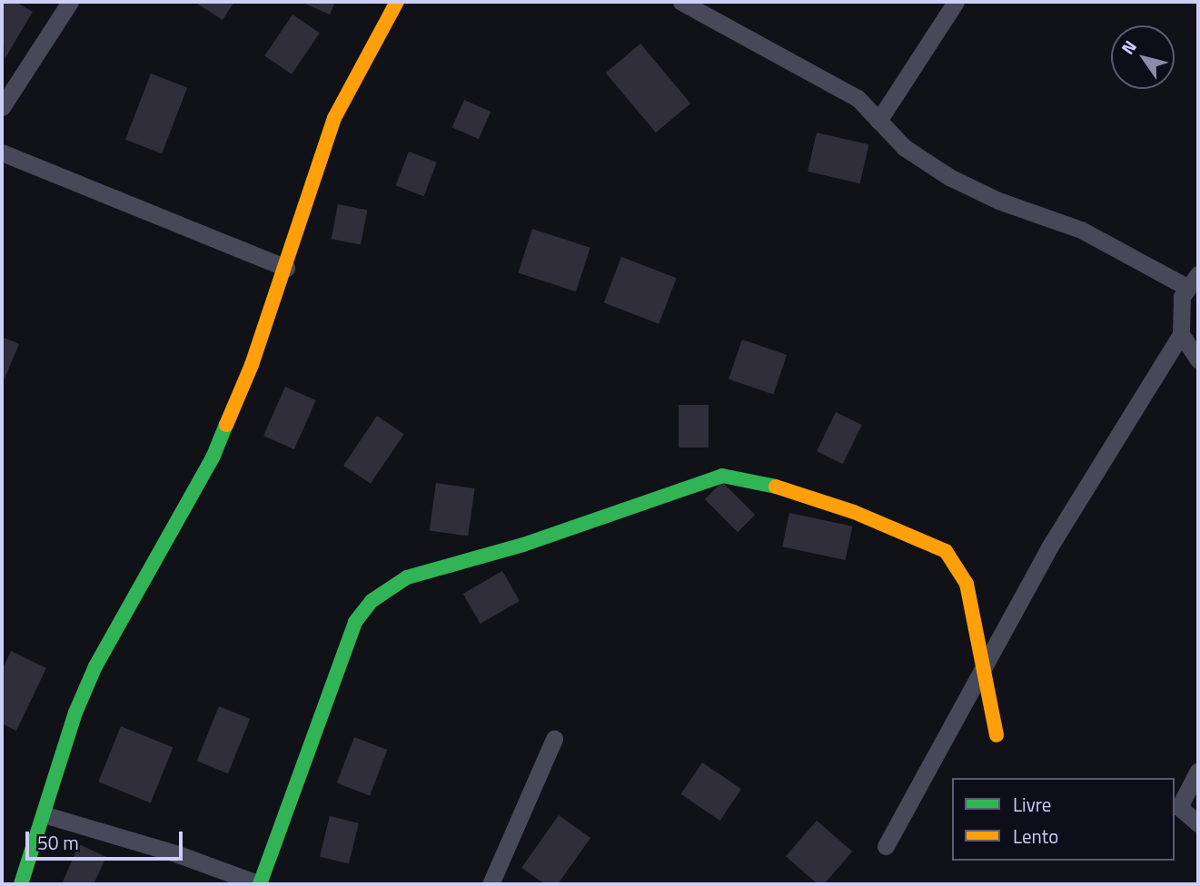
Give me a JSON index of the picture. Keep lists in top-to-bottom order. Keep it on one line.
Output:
{"legend":["Livre","Lento"],"scale_bar":"50 m","north":"top left"}
